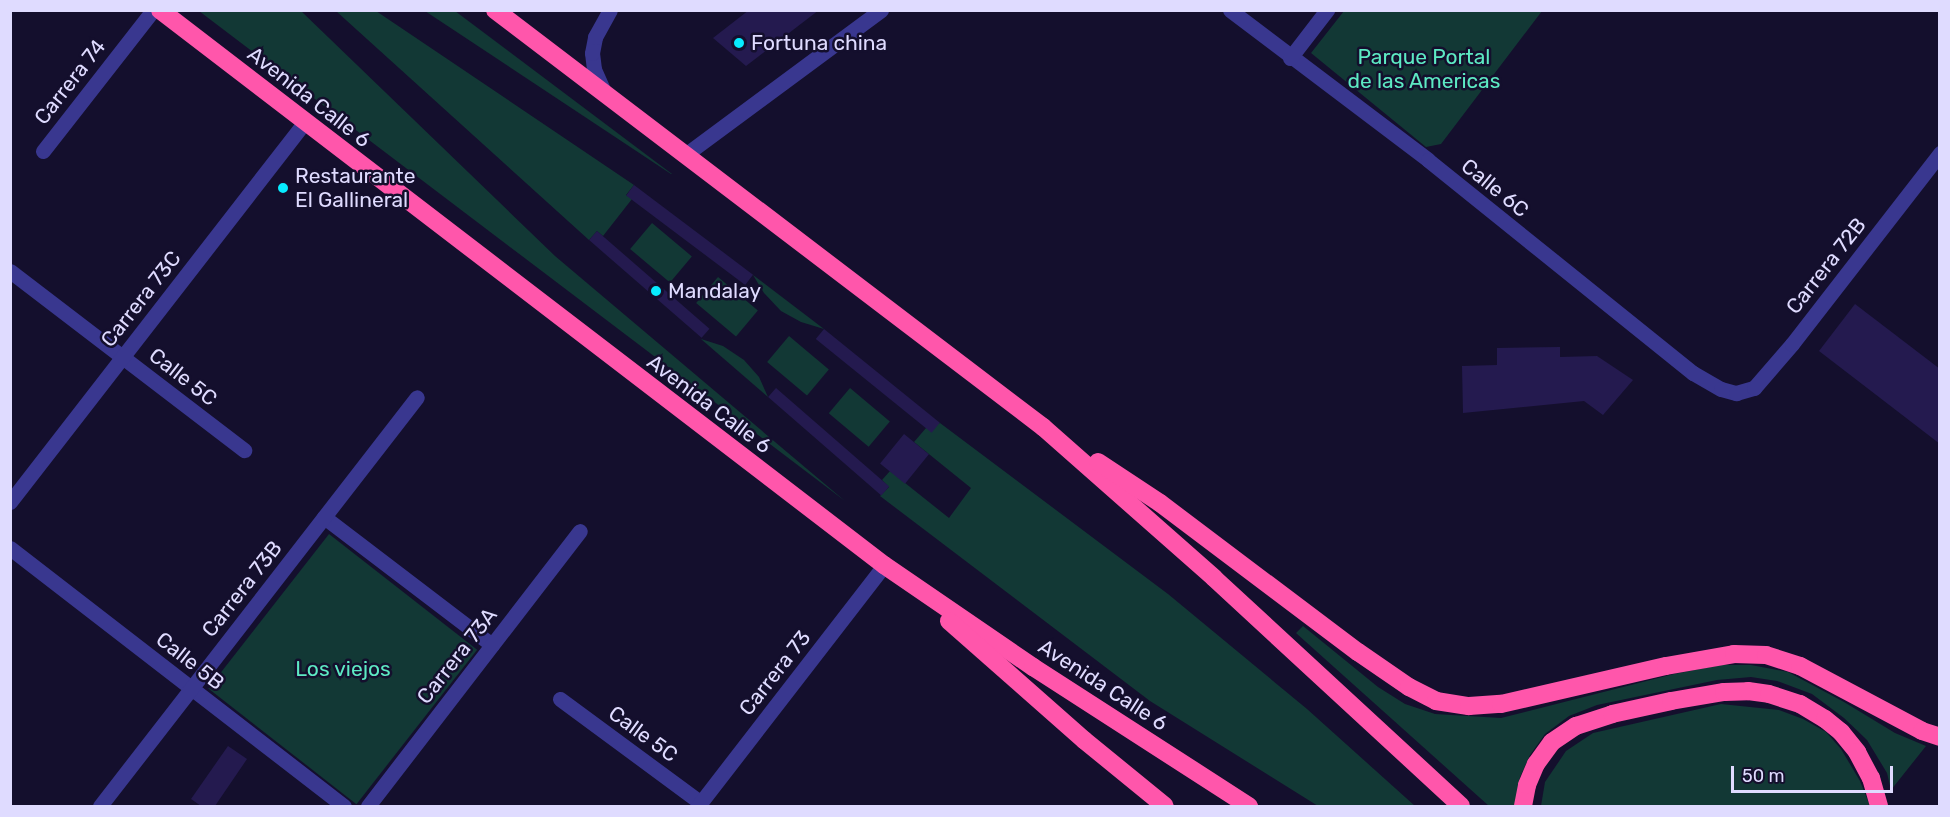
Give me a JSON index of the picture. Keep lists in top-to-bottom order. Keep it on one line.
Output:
{"streets":{"highway":["Avenida Calle 6"],"street":["Carrera 74","Calle 6C","Carrera 72B","Carrera 73C","Calle 5C","Carrera 73B","Carrera 73A","Calle 5B","Carrera 73"]},"crossings":[["Avenida Calle 6","Carrera 73C"],["Avenida Calle 6","Carrera 73"],["Calle 6C","Carrera 72B"],["Carrera 73C","Calle 5C"],["Calle 5C","Carrera 73"],["Carrera 73B","Calle 5B"]],"parks":["Parque Portal de las Americas","Los viejos"],"places":["Fortuna china","Restaurante El Gallineral","Mandalay"],"scale_bar":"50 m"}
